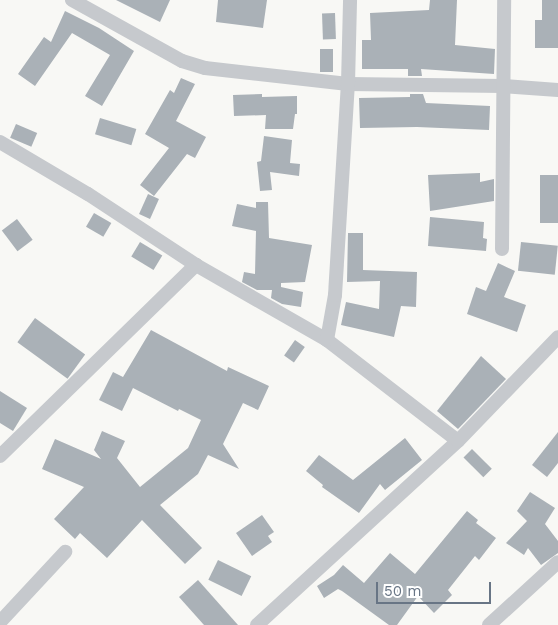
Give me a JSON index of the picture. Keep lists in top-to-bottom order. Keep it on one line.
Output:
{"scale_bar":"50 m"}
